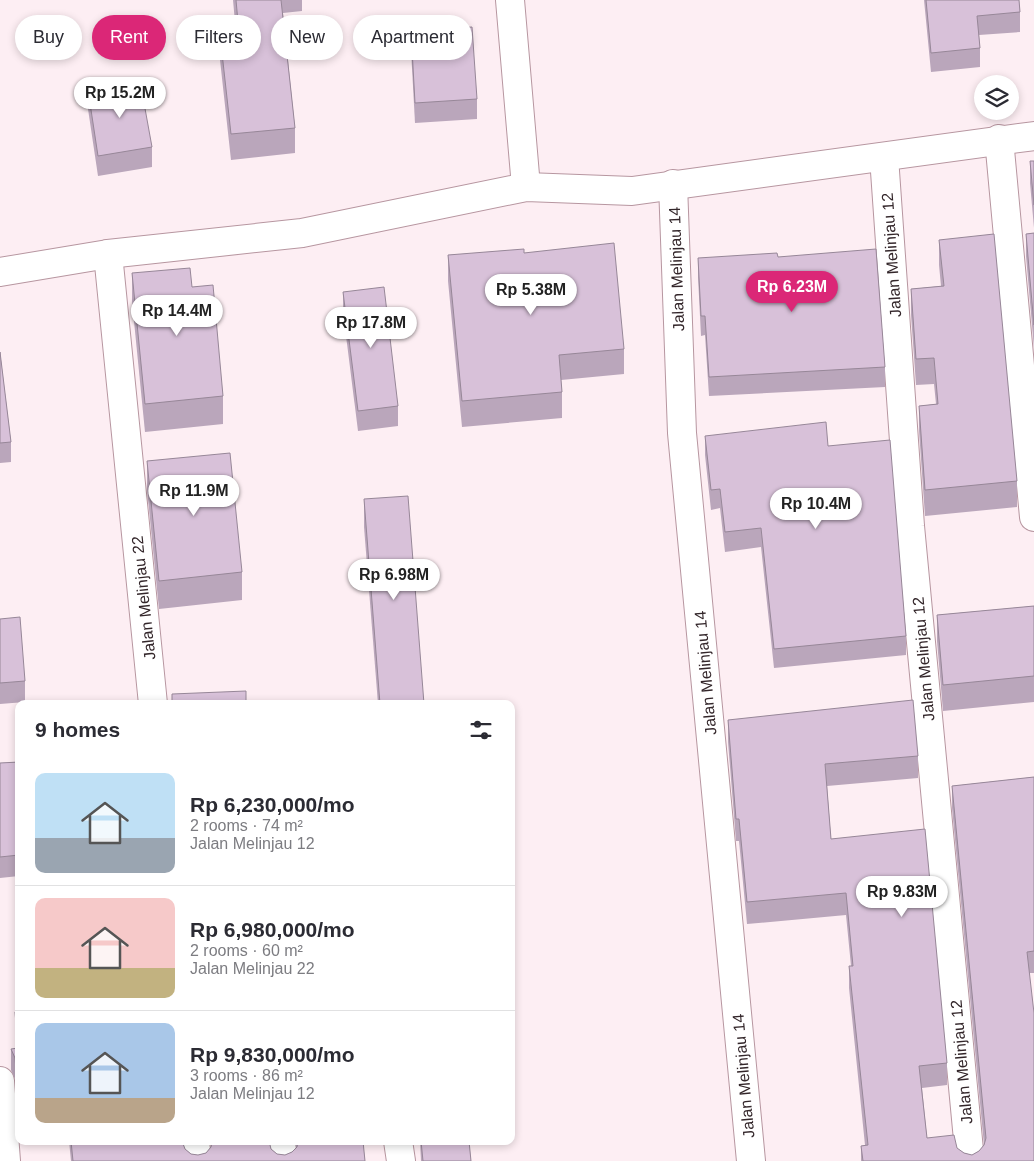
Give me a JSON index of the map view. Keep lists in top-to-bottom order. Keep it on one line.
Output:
{"streets":{"street":["Jalan Melinjau 12","Jalan Melinjau 14","Jalan Melinjau 22"]},"page":{"chip":["Buy","Rent","Filters","New","Apartment"],"price":["Rp 15.2M","Rp 6.23M","Rp 5.38M","Rp 14.4M","Rp 17.8M","Rp 11.9M","Rp 10.4M","Rp 6.98M","Rp 9.83M"],"heading":"9 homes","list":[{"name":"Rp 6,230,000/mo","note":"2 rooms · 74 m² · Jalan Melinjau 12"},{"name":"Rp 6,980,000/mo","note":"2 rooms · 60 m² · Jalan Melinjau 22"},{"name":"Rp 9,830,000/mo","note":"3 rooms · 86 m² · Jalan Melinjau 12"}]}}
